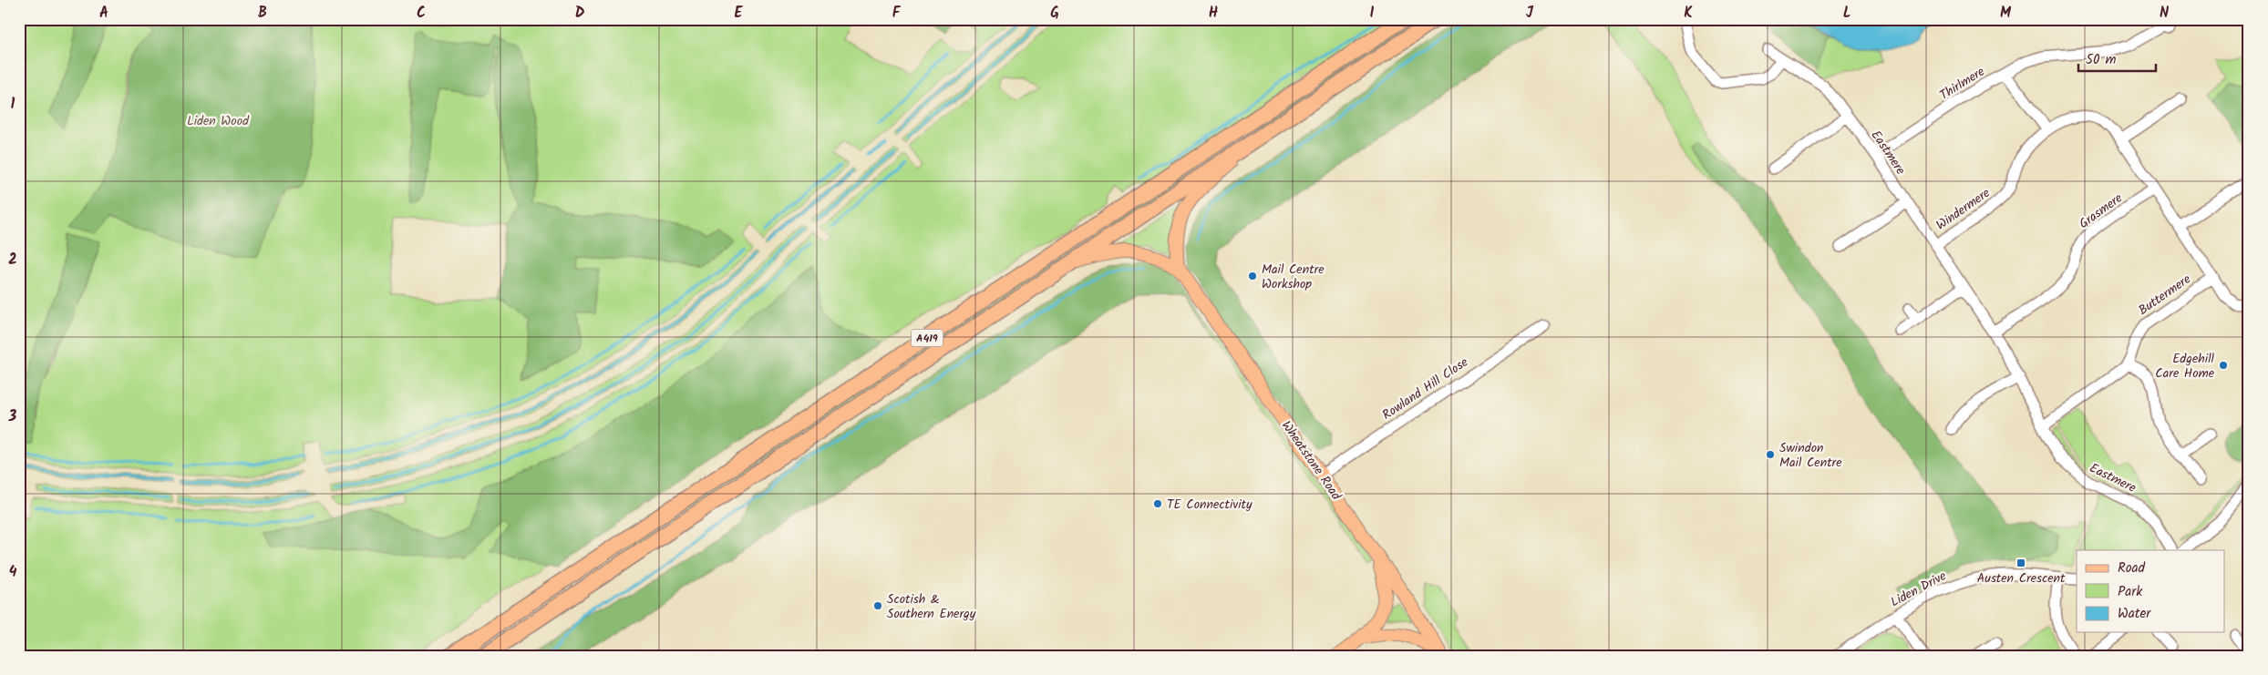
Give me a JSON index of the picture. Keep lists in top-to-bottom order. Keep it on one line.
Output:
{"streets":{"highway":["A419"],"main road":["Wheatstone Road"],"street":["Thirlmere","Eastmere","Windermere","Grasmere","Buttermere","Rowland Hill Close","Liden Drive"]},"crossings":[["Thirlmere","Eastmere"],["Thirlmere","Windermere"],["Eastmere","Windermere"],["Eastmere","Grasmere"],["Windermere","Grasmere"],["Windermere","Buttermere"],["Rowland Hill Close","Wheatstone Road"]],"parks":["Liden Wood"],"places":{"other":["Mail Centre Workshop","Edgehill Care Home","Swindon Mail Centre","TE Connectivity","Scotish & Southern Energy"],"transit":["Austen Crescent"]},"legend":["Road","Park","Water"],"scale_bar":"50 m","grid":{"columns":["A","B","C","D","E","F","G","H","I","J","K","L","M","N"],"rows":["1","2","3","4"]}}
